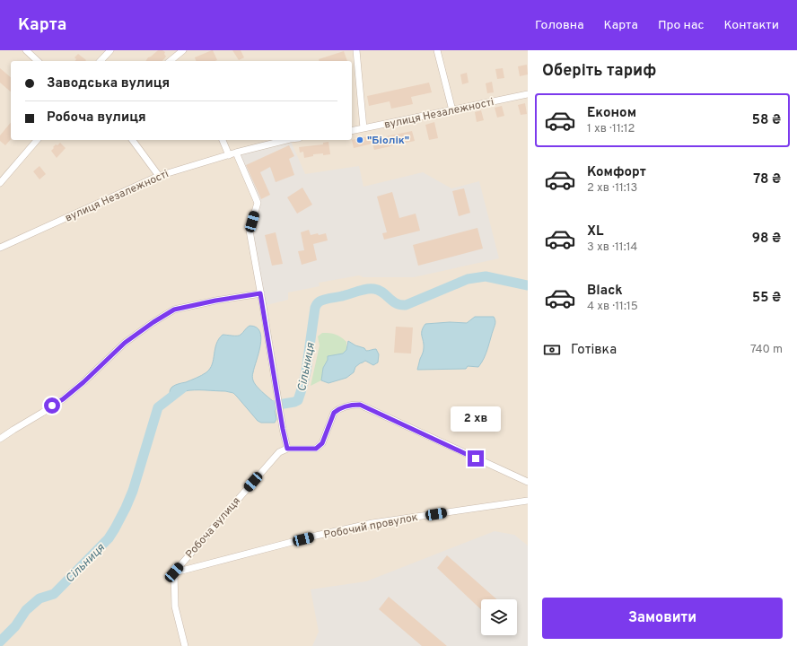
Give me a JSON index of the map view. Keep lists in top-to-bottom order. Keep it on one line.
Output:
{"streets":{"street":["вулиця Незалежності","Робочий провулок","Робоча вулиця"]},"crossings":[["Робочий провулок","Робоча вулиця"]],"water":["Сільниця"],"places":["\"Біолік\""],"page":{"header":"Карта","nav":["Головна","Карта","Про нас","Контакти"],"heading":"Оберіть тариф","banner":["Заводська вулиця","Робоча вулиця"],"list":[{"name":"Економ","note":"1 хв · 11:12","value":"58 ₴"},{"name":"Комфорт","note":"2 хв · 11:13","value":"78 ₴"},{"name":"XL","note":"3 хв · 11:14","value":"98 ₴"},{"name":"Black","note":"4 хв · 11:15","value":"55 ₴"}],"pay":["Готівка","740 m"],"bubble":"2 хв","buttons":"Замовити"}}
